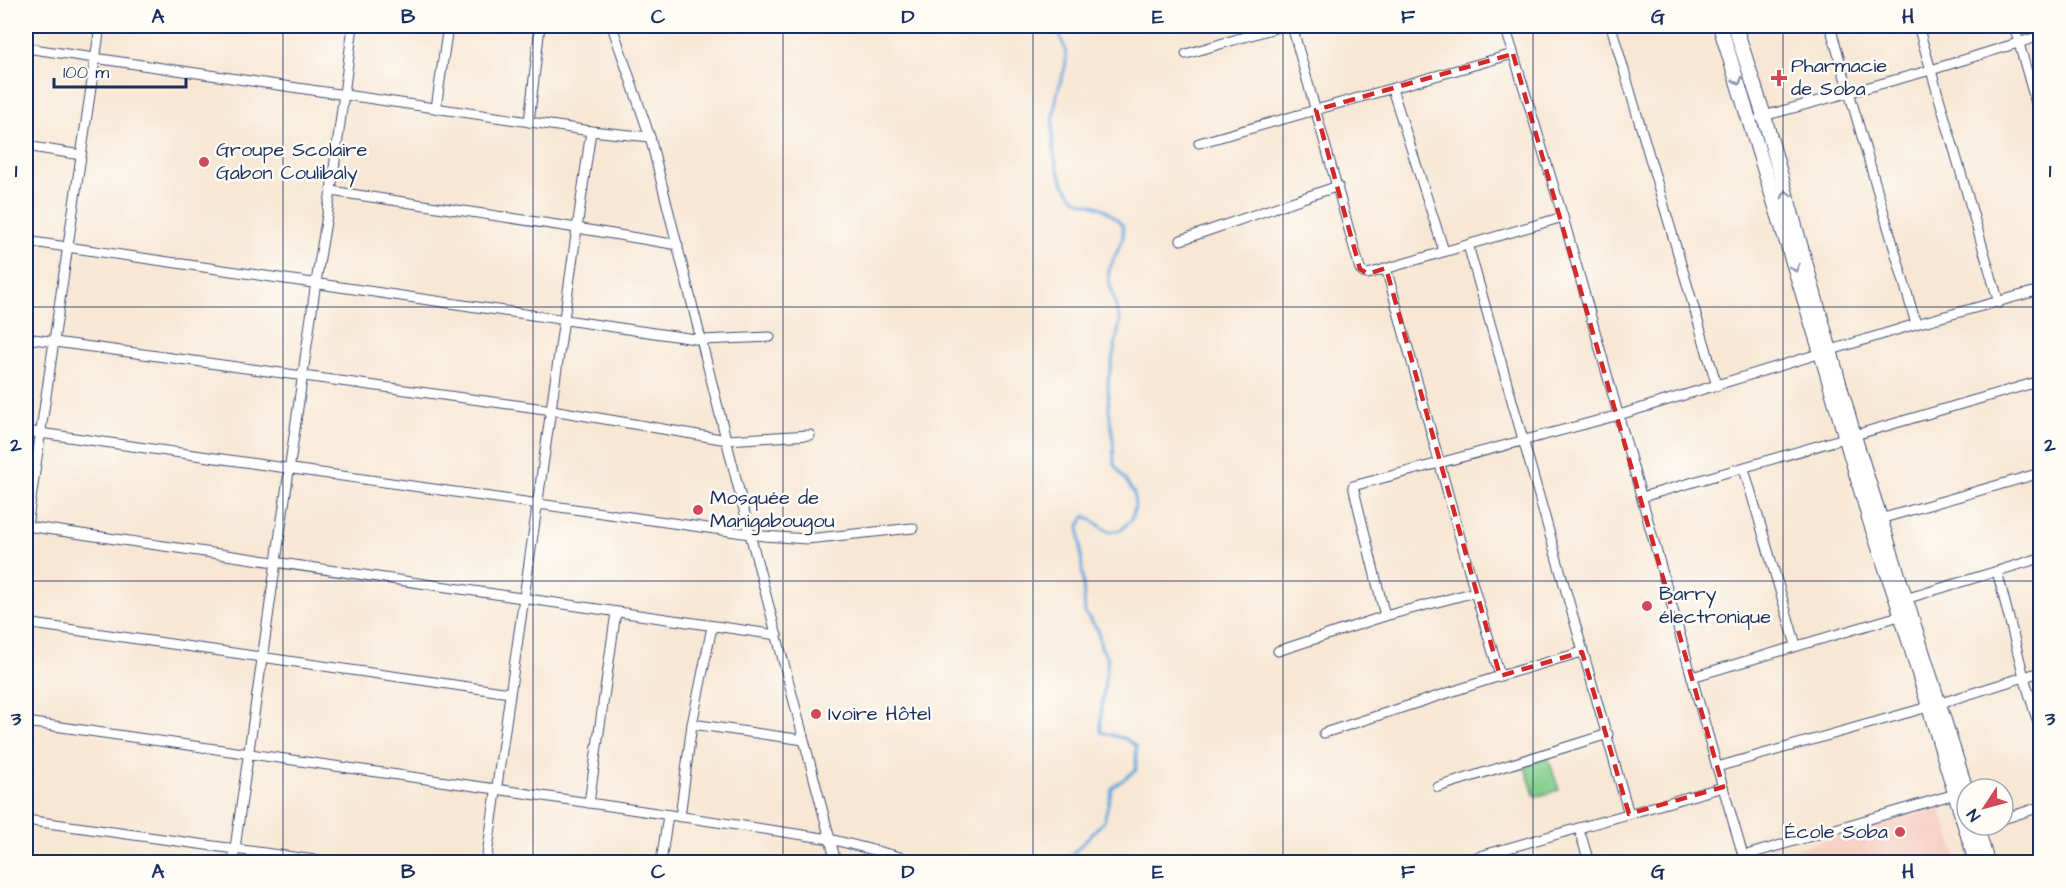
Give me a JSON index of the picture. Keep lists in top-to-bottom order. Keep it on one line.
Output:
{"places":{"health":["Pharmacie de Soba"],"other":["Groupe Scolaire Gabon Coulibaly","Mosquée de Manigabougou","Barry électronique","Ivoire Hôtel","École Soba"]},"scale_bar":"100 m","north":"bottom left","grid":{"columns":["A","B","C","D","E","F","G","H"],"rows":["1","2","3"]}}
